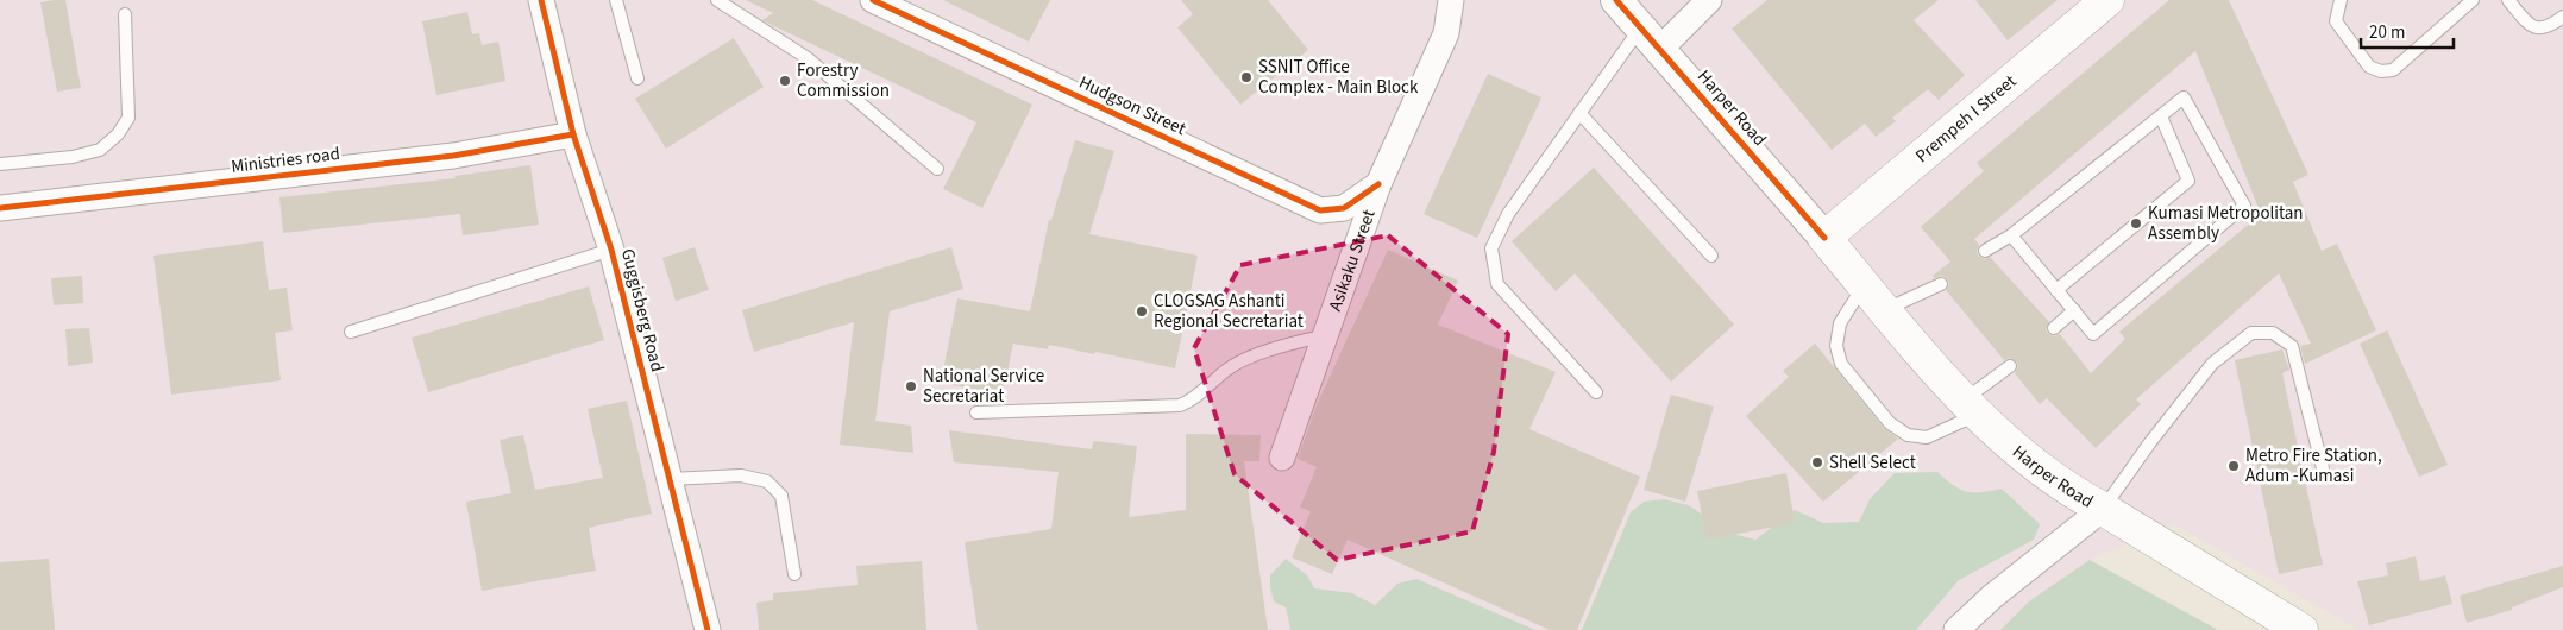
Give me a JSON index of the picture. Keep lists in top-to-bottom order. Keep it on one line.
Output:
{"streets":{"main road":["Harper Road","Prempeh I Street"],"street":["Hudgson Street","Ministries road","Asikaku Street","Guggisberg Road"]},"crossings":[["Hudgson Street","Asikaku Street"],["Harper Road","Prempeh I Street"],["Ministries road","Guggisberg Road"]],"places":["SSNIT Office Complex - Main Block","Forestry Commission","Kumasi Metropolitan Assembly","CLOGSAG Ashanti Regional Secretariat","National Service Secretariat","Shell Select","Metro Fire Station, Adum -Kumasi"],"scale_bar":"20 m"}
